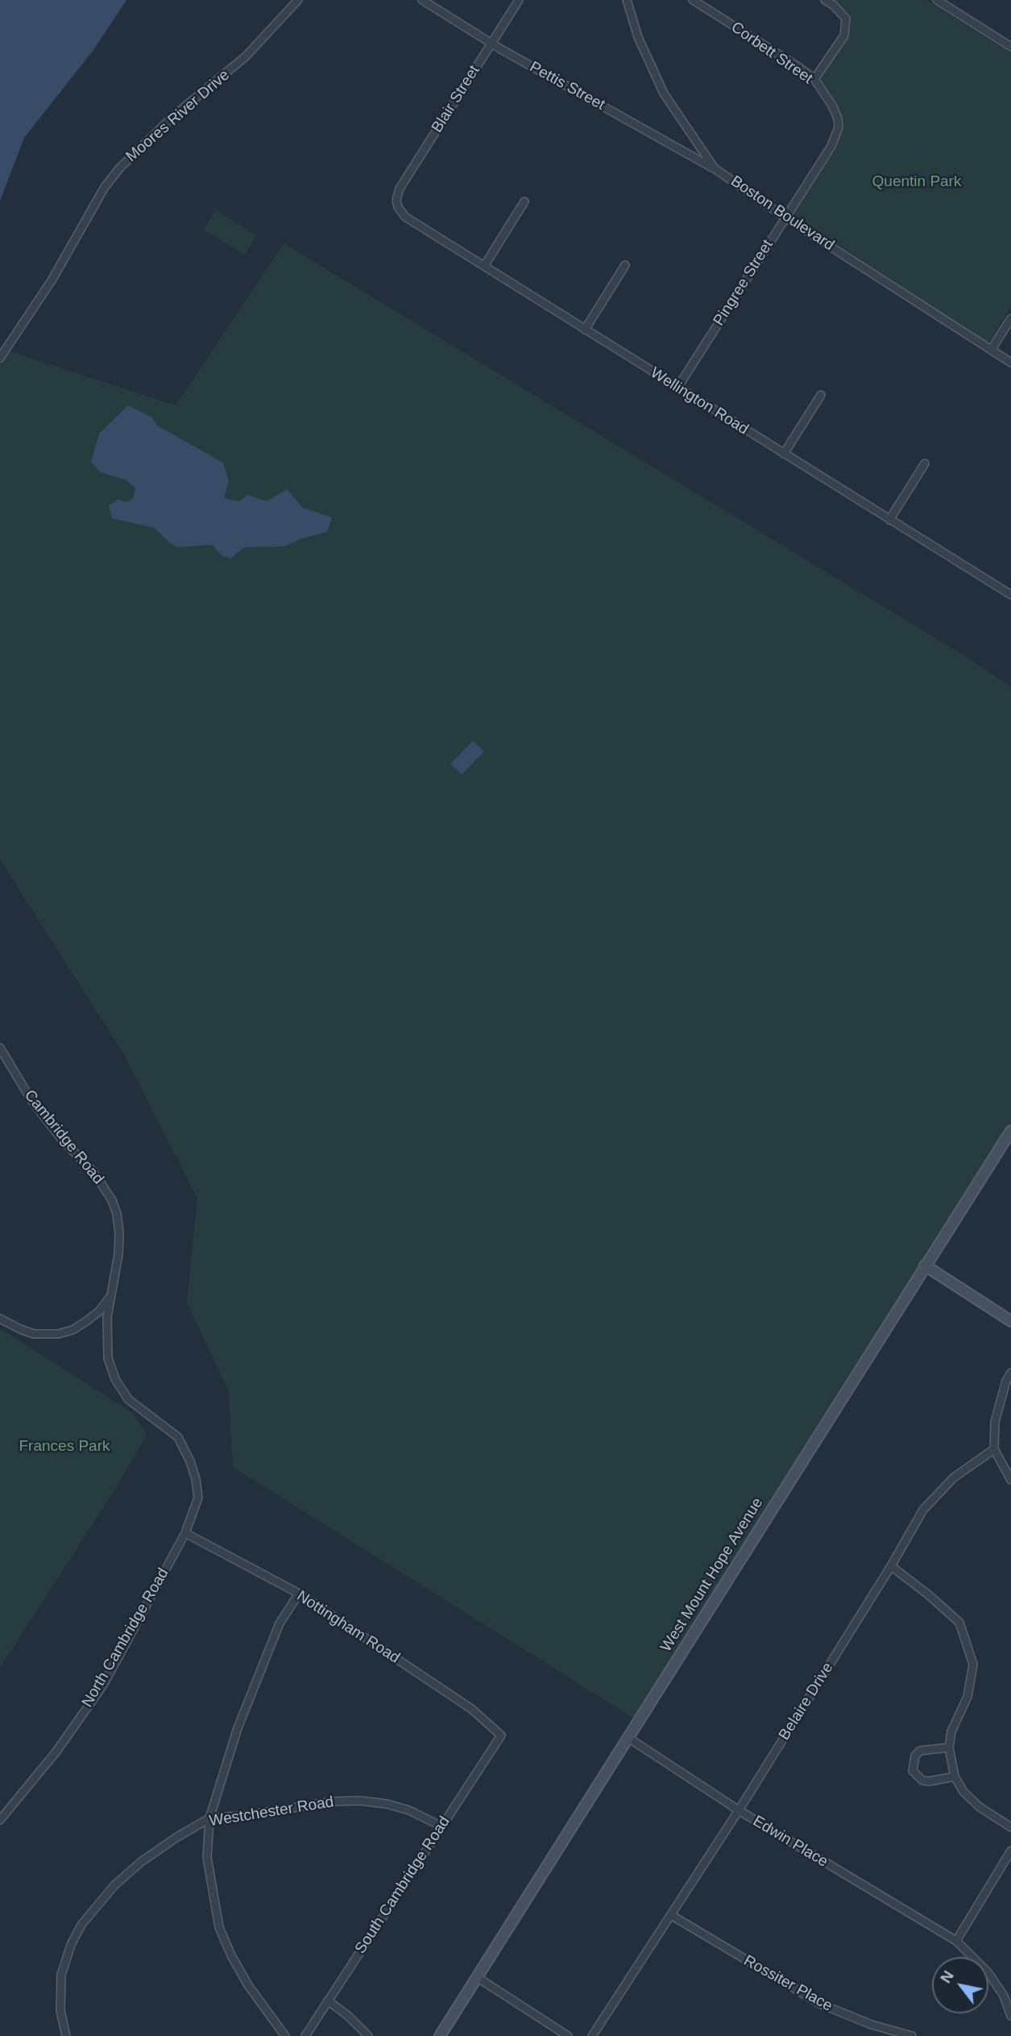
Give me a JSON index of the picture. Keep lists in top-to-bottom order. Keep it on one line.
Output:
{"streets":{"street":["Corbett Street","Pettis Street","Blair Street","Moores River Drive","Boston Boulevard","Pingree Street","Wellington Road","Cambridge Road","West Mount Hope Avenue","Nottingham Road","North Cambridge Road","Belaire Drive","Westchester Road","Edwin Place","South Cambridge Road","Rossiter Place"]},"crossings":[["Corbett Street","Pingree Street"],["Pettis Street","Blair Street"],["Pettis Street","Boston Boulevard"],["Blair Street","Wellington Road"],["Boston Boulevard","Pingree Street"],["Pingree Street","Wellington Road"],["Cambridge Road","Nottingham Road"],["Cambridge Road","North Cambridge Road"],["West Mount Hope Avenue","Edwin Place"],["Nottingham Road","North Cambridge Road"],["Nottingham Road","South Cambridge Road"],["Belaire Drive","Edwin Place"],["Belaire Drive","Rossiter Place"],["Westchester Road","South Cambridge Road"]],"parks":["Quentin Park","Frances Park"],"north":"top left"}
